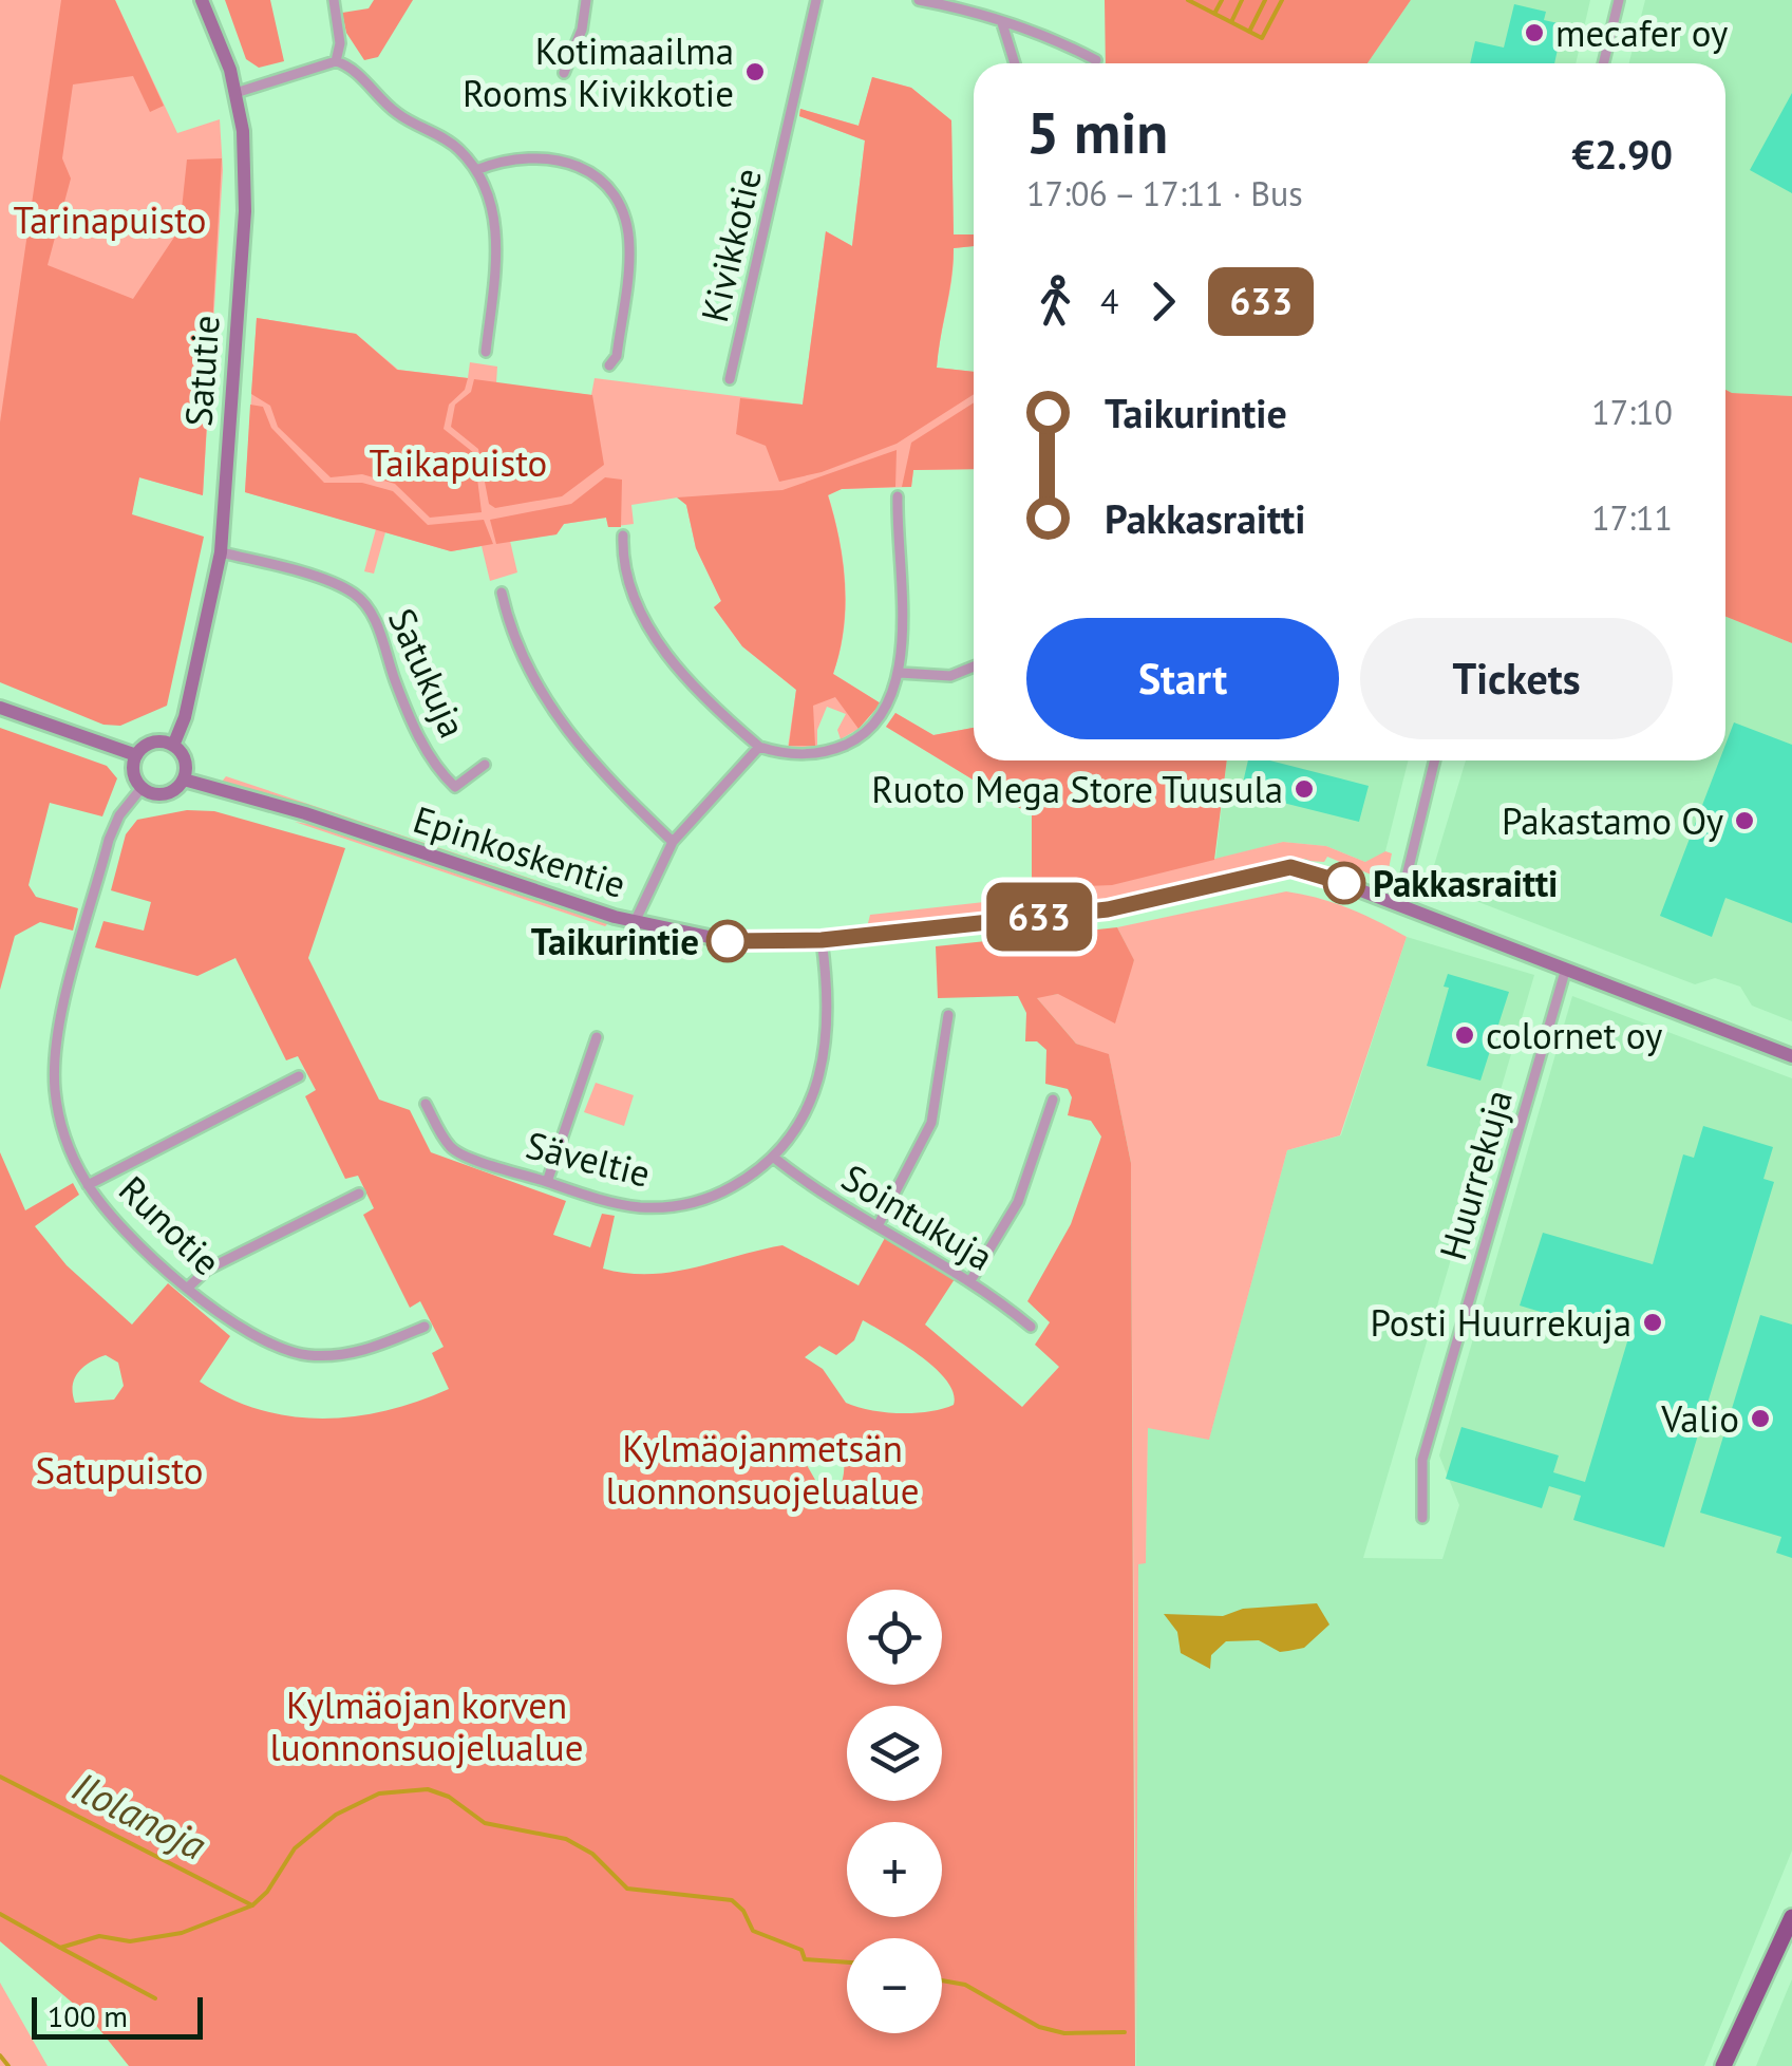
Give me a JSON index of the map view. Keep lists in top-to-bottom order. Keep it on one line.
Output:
{"streets":{"street":["Kivikkotie","Satutie","Satukuja","Epinkoskentie","Säveltie","Huurrekuja","Sointukuja","Runotie"]},"crossings":[["Satutie","Satukuja"],["Satutie","Epinkoskentie"],["Satutie","Runotie"],["Epinkoskentie","Säveltie"],["Epinkoskentie","Runotie"],["Säveltie","Sointukuja"]],"water":["Ilolanoja"],"parks":["Tarinapuisto","Taikapuisto","Kylmäojanmetsän luonnonsuojelualue","Satupuisto","Kylmäojan korven luonnonsuojelualue"],"places":["mecafer oy","Kotimaailma Rooms Kivikkotie","Ruoto Mega Store Tuusula","Pakastamo Oy","Pakkasraitti","Taikurintie","colornet oy","Posti Huurrekuja","Valio"],"lines":["bus line 633"],"scale_bar":"100 m","page":{"on_map":"633","heading":["5 min","17:06 – 17:11 · Bus","€2.90"],"legs":["4","633"],"list":[{"name":"Taikurintie","value":"17:10"},{"name":"Pakkasraitti","value":"17:11"}],"buttons":["Start","Tickets"],"map_buttons":["+","−"],"scale":"100 m"}}
